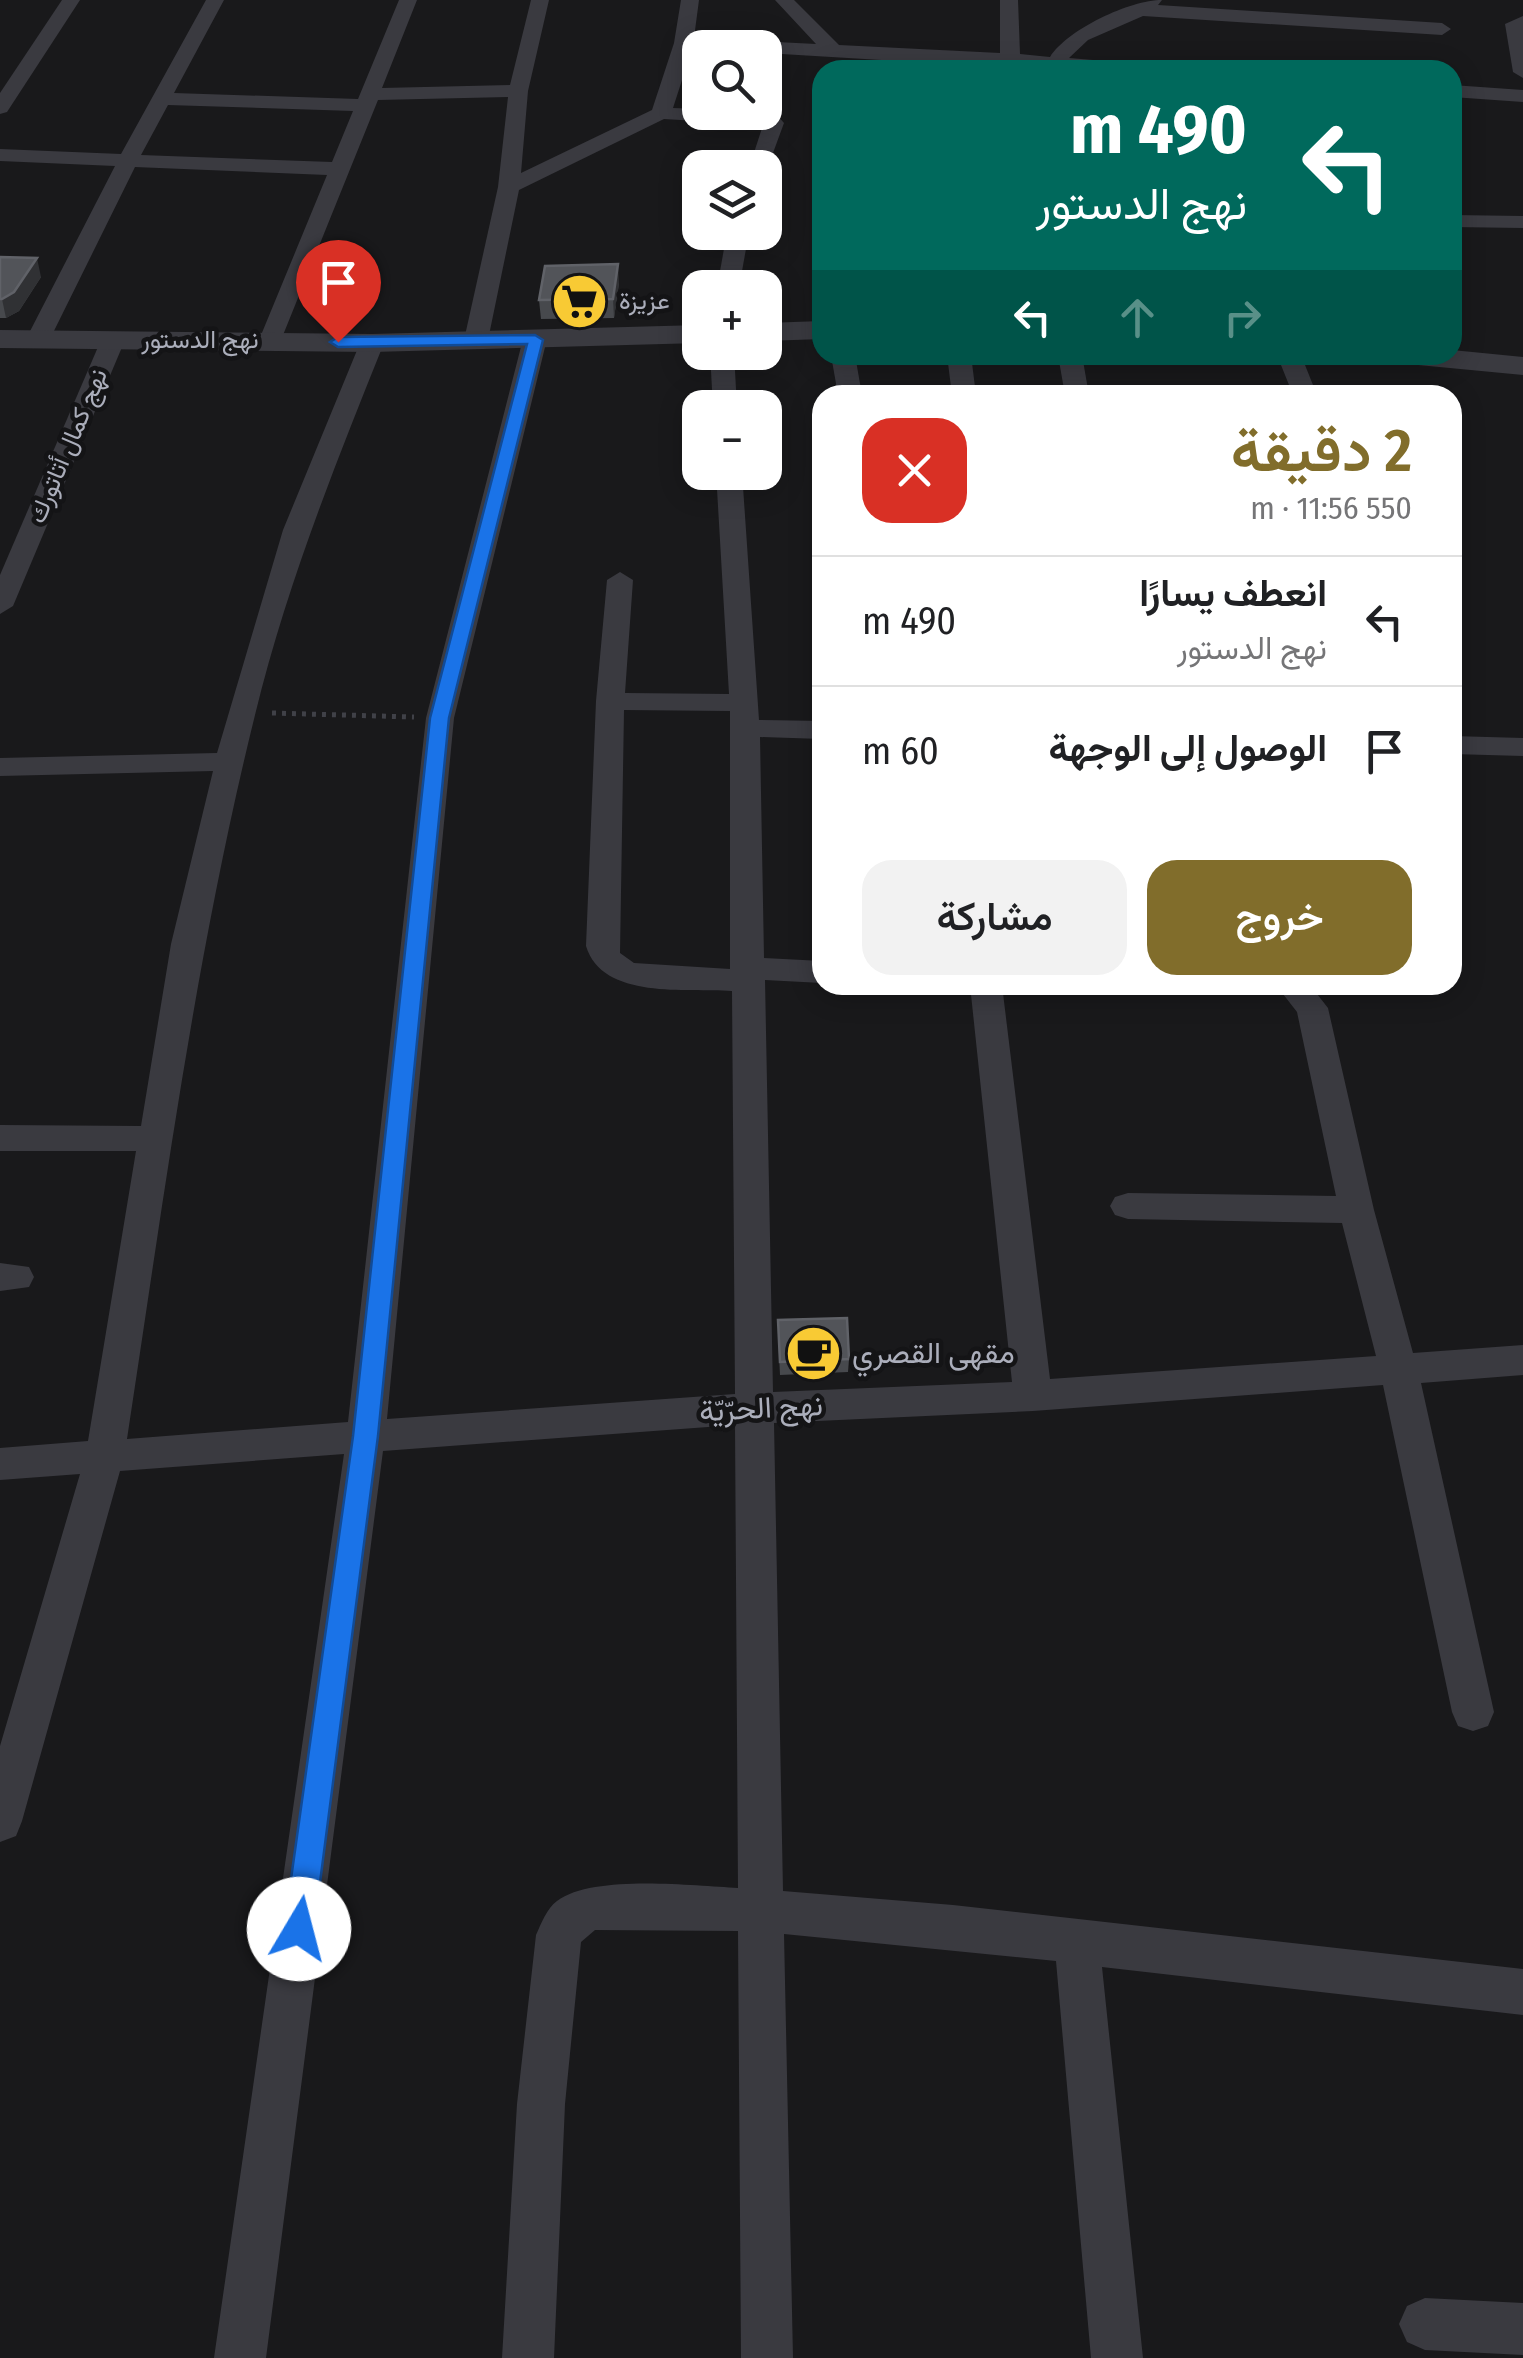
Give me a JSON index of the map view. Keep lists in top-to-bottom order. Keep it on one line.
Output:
{"streets":{"street":["نهج الدستور","نهج كمال أتاتورك","نهج الحرّيّة"]},"crossings":[["نهج الدستور","نهج كمال أتاتورك"]],"places":{"supermarket":["عزيزة"],"cafe":["مقهى القصري"]},"page":{"map_buttons":["+","−"],"turn":["490 m","نهج الدستور"],"heading":["2 دقيقة","550 m · 11:56"],"list":[{"name":"انعطف يسارًا","note":"نهج الدستور","value":"490 m"},{"name":"الوصول إلى الوجهة","value":"60 m"}],"buttons":["خروج","مشاركة"]}}
